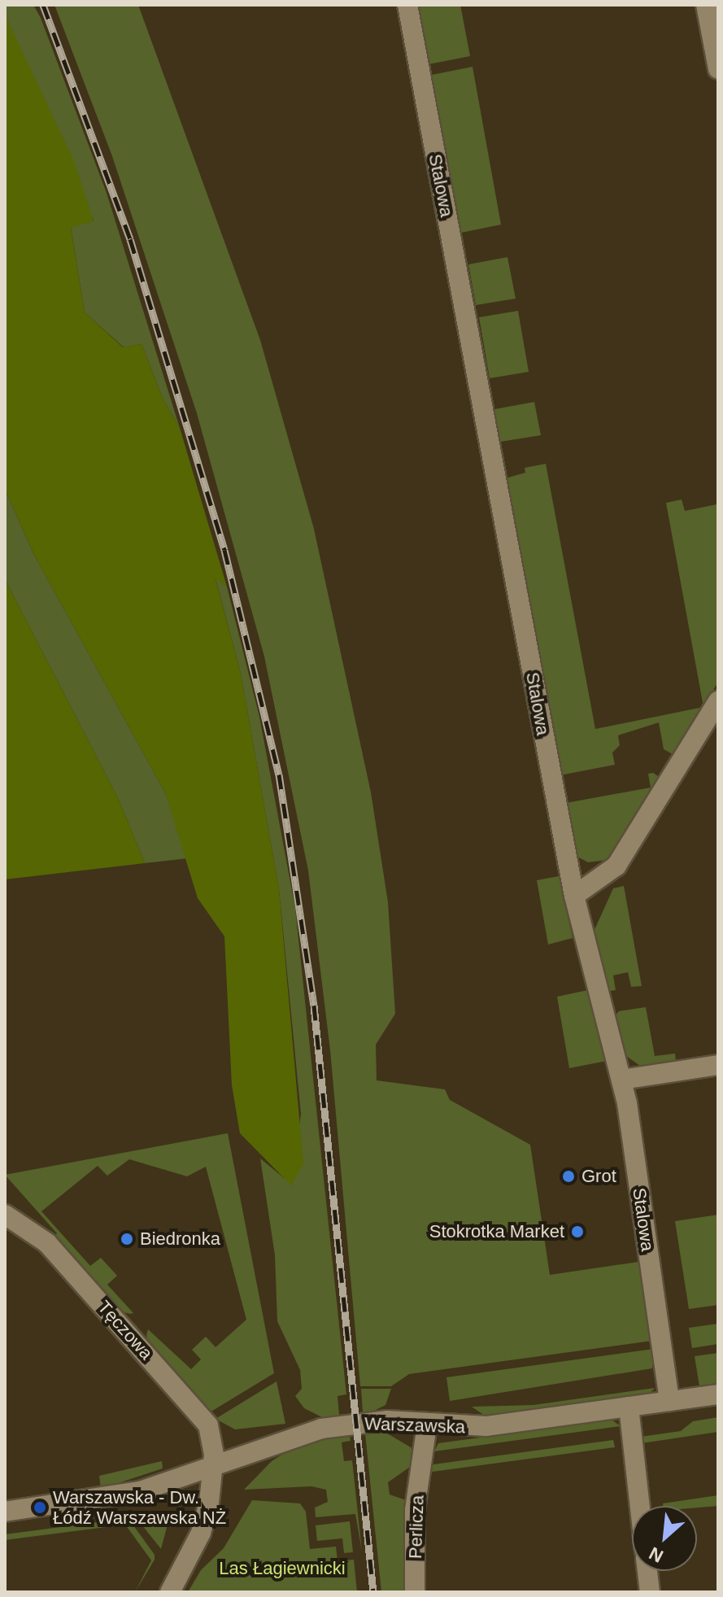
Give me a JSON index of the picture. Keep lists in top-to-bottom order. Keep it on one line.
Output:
{"streets":{"street":["Stalowa","Tęczowa","Warszawska","Perlicza"]},"crossings":[["Stalowa","Warszawska"],["Tęczowa","Warszawska"],["Warszawska","Perlicza"]],"parks":["Las Łagiewnicki"],"places":["Grot","Stokrotka Market","Biedronka","Warszawska - Dw. Łódź Warszawska NŻ"],"north":"bottom left"}
